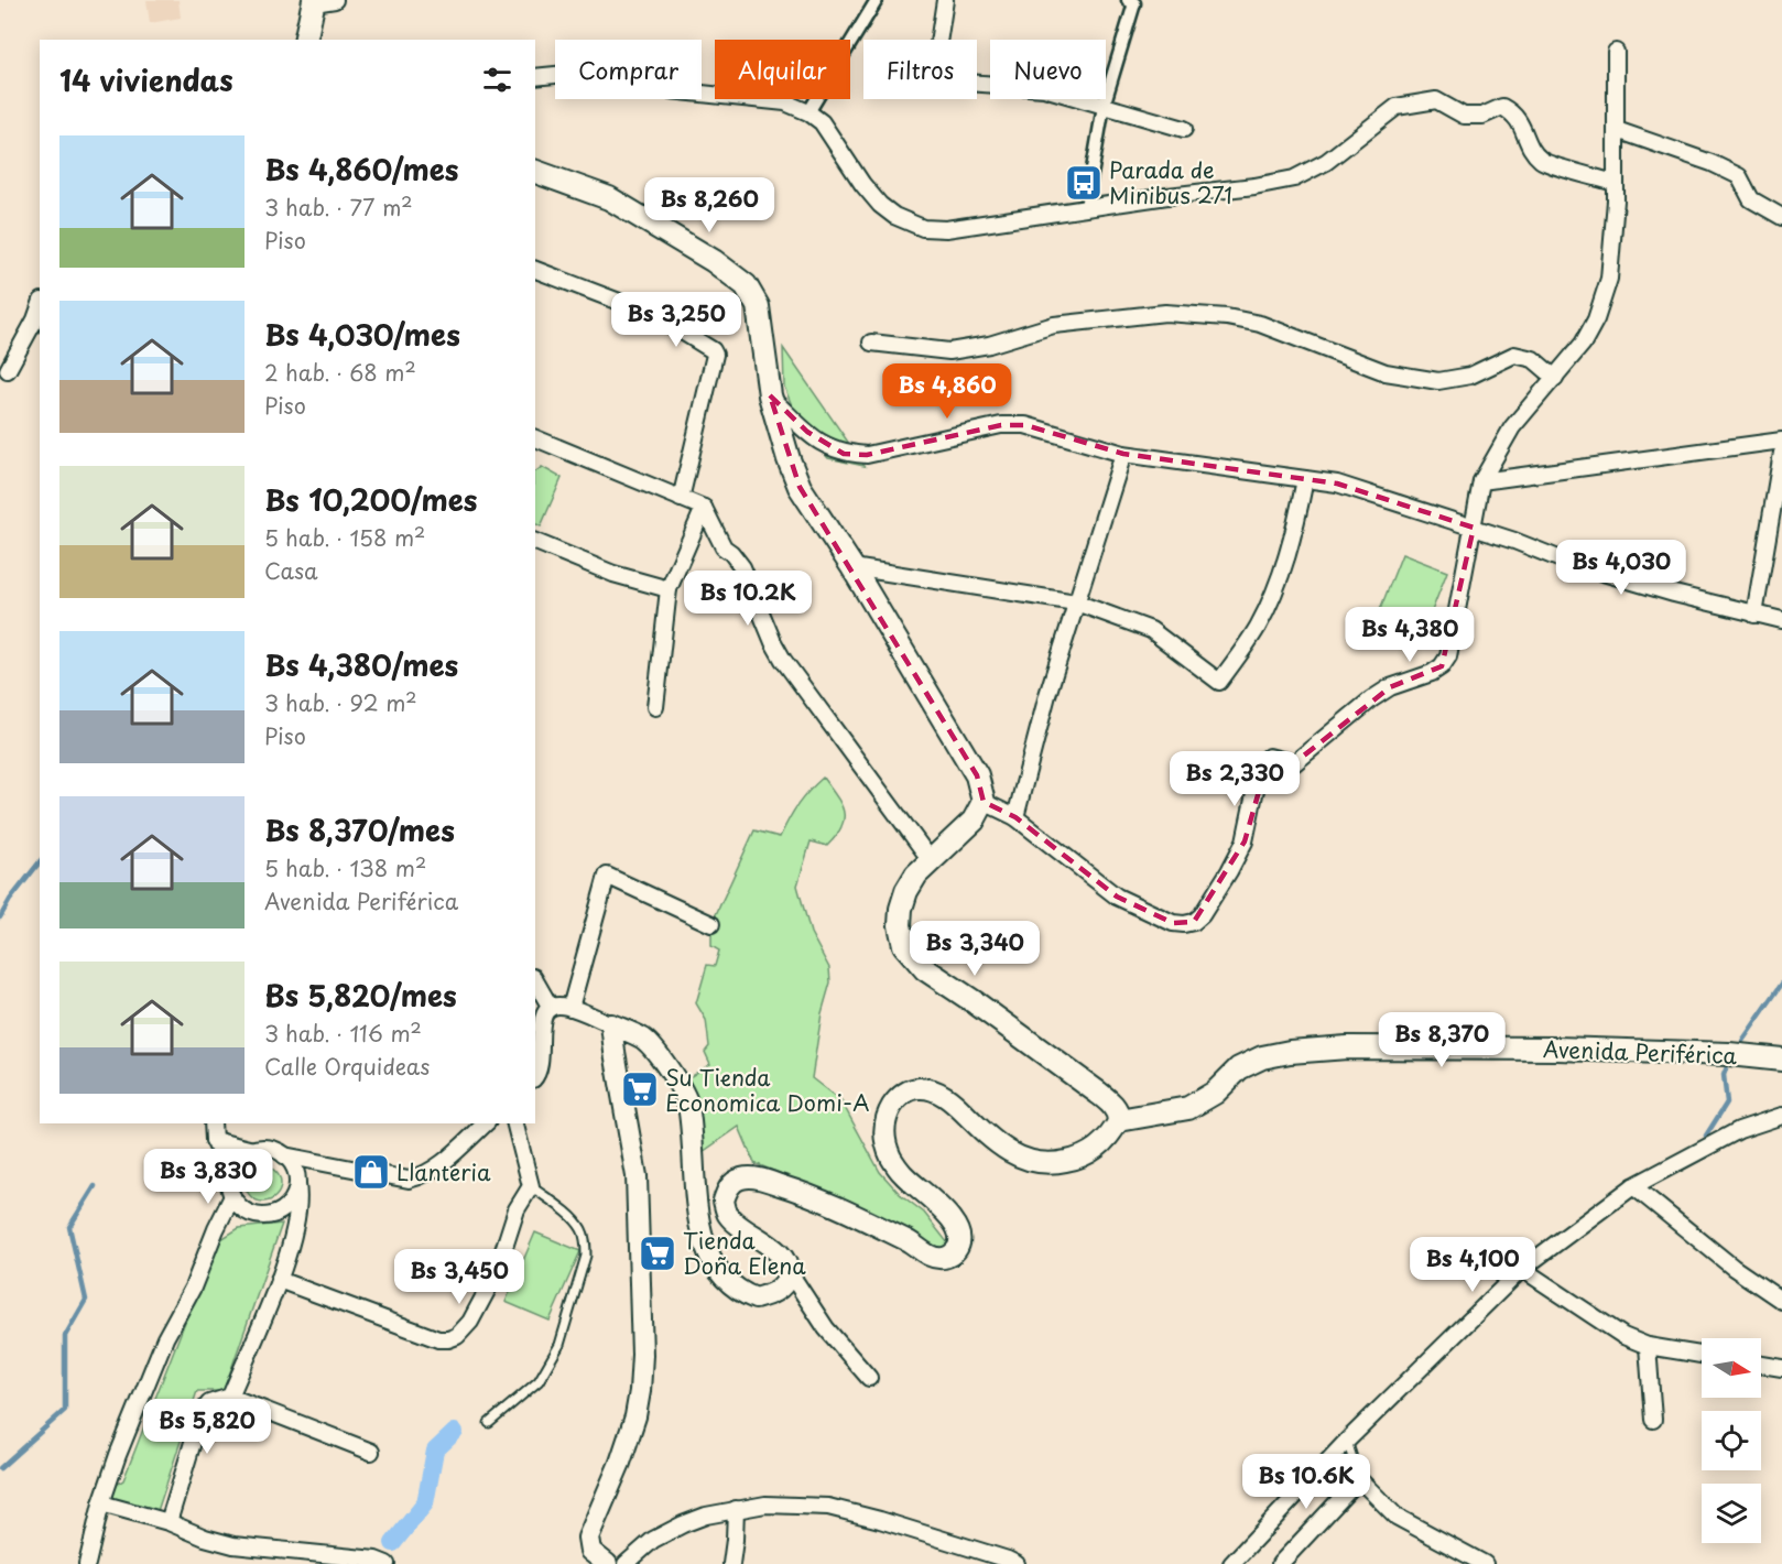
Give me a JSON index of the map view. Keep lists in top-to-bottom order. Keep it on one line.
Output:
{"streets":{"main road":["Avenida Periférica"]},"places":{"bus stop":["Parada de Minibus 271"],"supermarket":["Su Tienda Economica Domi-A","Tienda Doña Elena"],"shop":["Llanteria"]},"north":"right","page":{"chip":["Comprar","Alquilar","Filtros","Nuevo"],"heading":"14 viviendas","list":[{"name":"Bs 4,860/mes","note":"3 hab. · 77 m² · Piso"},{"name":"Bs 4,030/mes","note":"2 hab. · 68 m² · Piso"},{"name":"Bs 10,200/mes","note":"5 hab. · 158 m² · Casa"},{"name":"Bs 4,380/mes","note":"3 hab. · 92 m² · Piso"},{"name":"Bs 8,370/mes","note":"5 hab. · 138 m² · Avenida Periférica"},{"name":"Bs 5,820/mes","note":"3 hab. · 116 m² · Calle Orquideas"}],"price":["Bs 8,260","Bs 3,250","Bs 4,860","Bs 4,030","Bs 10.2K","Bs 4,380","Bs 2,330","Bs 3,340","Bs 8,370","Bs 3,830","Bs 4,100","Bs 3,450","Bs 5,820","Bs 10.6K"]}}
